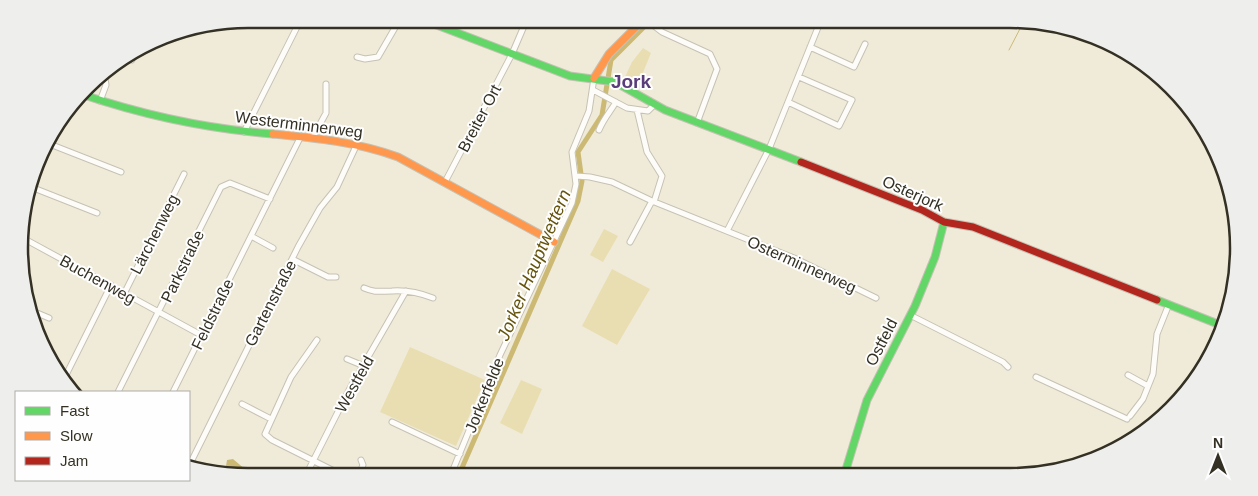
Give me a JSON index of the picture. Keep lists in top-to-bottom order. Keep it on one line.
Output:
{"streets":{"street":["Breiter Ort","Westerminnerweg","Osterjork","Lärchenweg","Osterminnerweg","Parkstraße","Buchenweg","Gartenstraße","Feldstraße","Ostfeld","Westfeld","Jorkerfelde"]},"crossings":[["Breiter Ort","Westerminnerweg"],["Breiter Ort","Osterjork"],["Westerminnerweg","Gartenstraße"],["Westerminnerweg","Feldstraße"],["Westerminnerweg","Jorkerfelde"],["Osterjork","Ostfeld"],["Osterjork","Jorkerfelde"],["Lärchenweg","Buchenweg"],["Osterminnerweg","Jorkerfelde"],["Parkstraße","Buchenweg"],["Parkstraße","Feldstraße"],["Buchenweg","Feldstraße"]],"districts":["Jork"],"water":["Jorker Hauptwettern"],"legend":["Fast","Slow","Jam"],"north":"top"}
